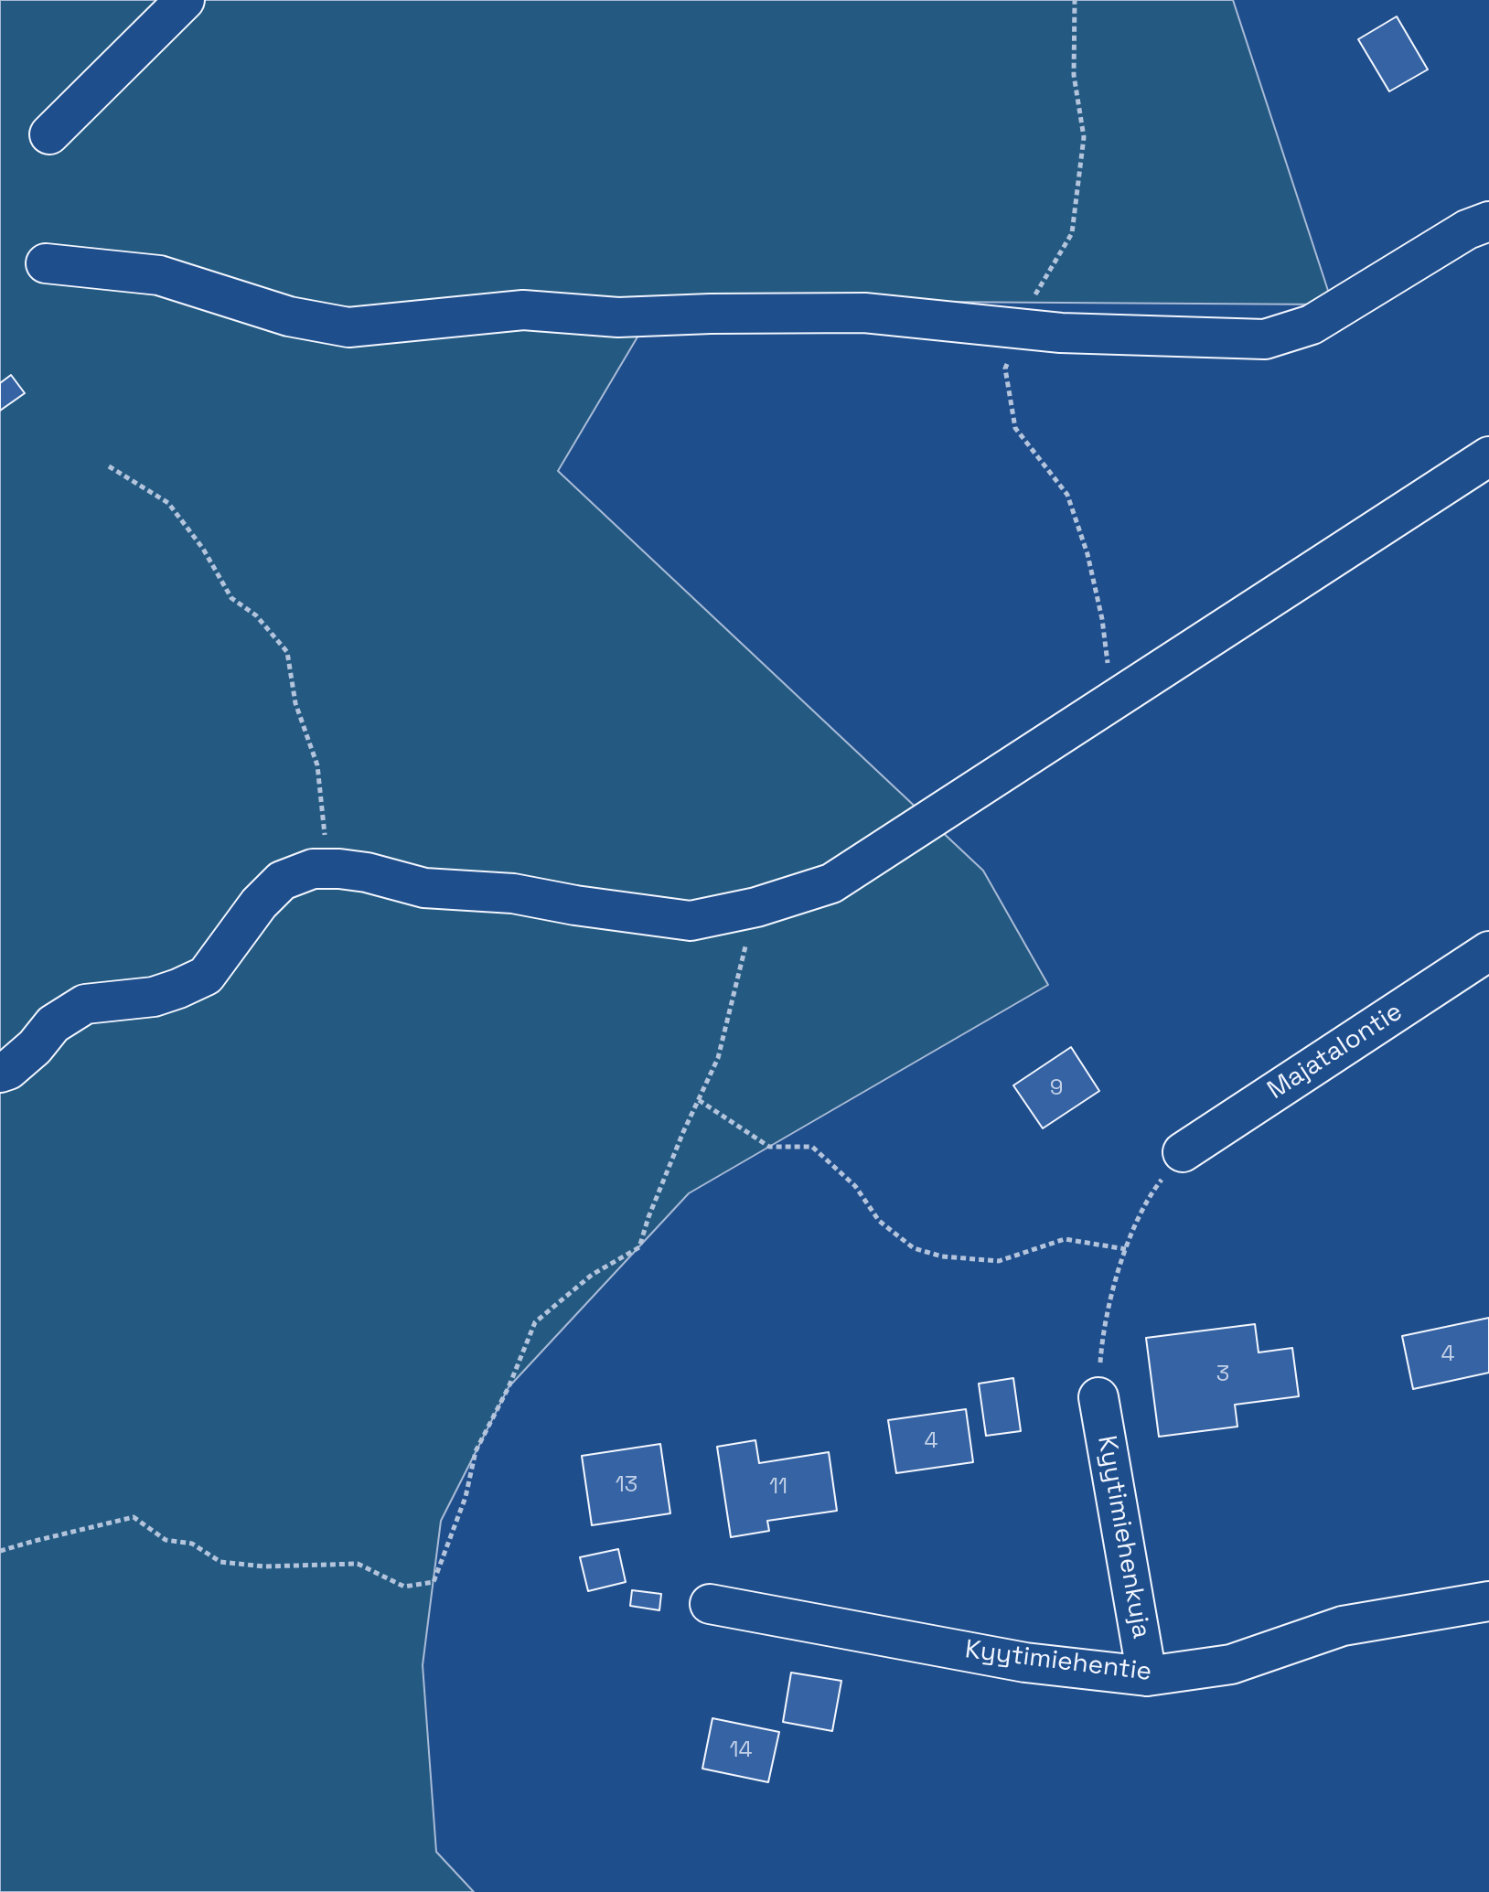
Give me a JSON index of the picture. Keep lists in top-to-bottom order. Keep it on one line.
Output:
{"streets":{"street":["Majatalontie","Kyytimiehenkuja","Kyytimiehentie"]},"crossings":[["Kyytimiehenkuja","Kyytimiehentie"]],"house_numbers":["9","4","3","4","13","11","14"]}
